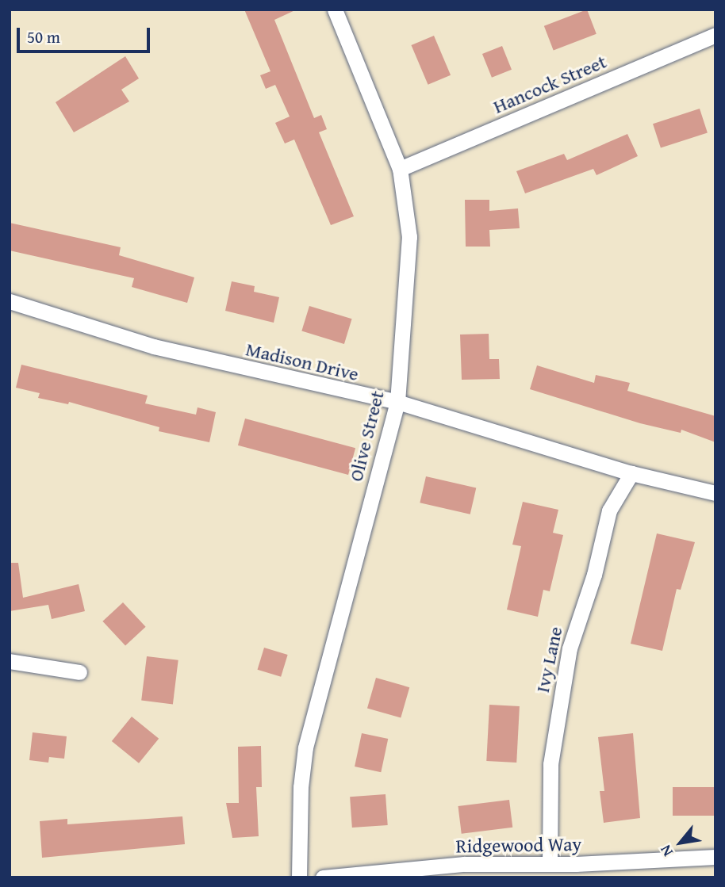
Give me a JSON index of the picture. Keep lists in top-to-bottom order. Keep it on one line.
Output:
{"streets":{"street":["Hancock Street","Madison Drive","Olive Street","Ivy Lane","Ridgewood Way"]},"crossings":[["Hancock Street","Olive Street"],["Madison Drive","Olive Street"],["Madison Drive","Ivy Lane"],["Ivy Lane","Ridgewood Way"]],"scale_bar":"50 m","north":"bottom left"}
